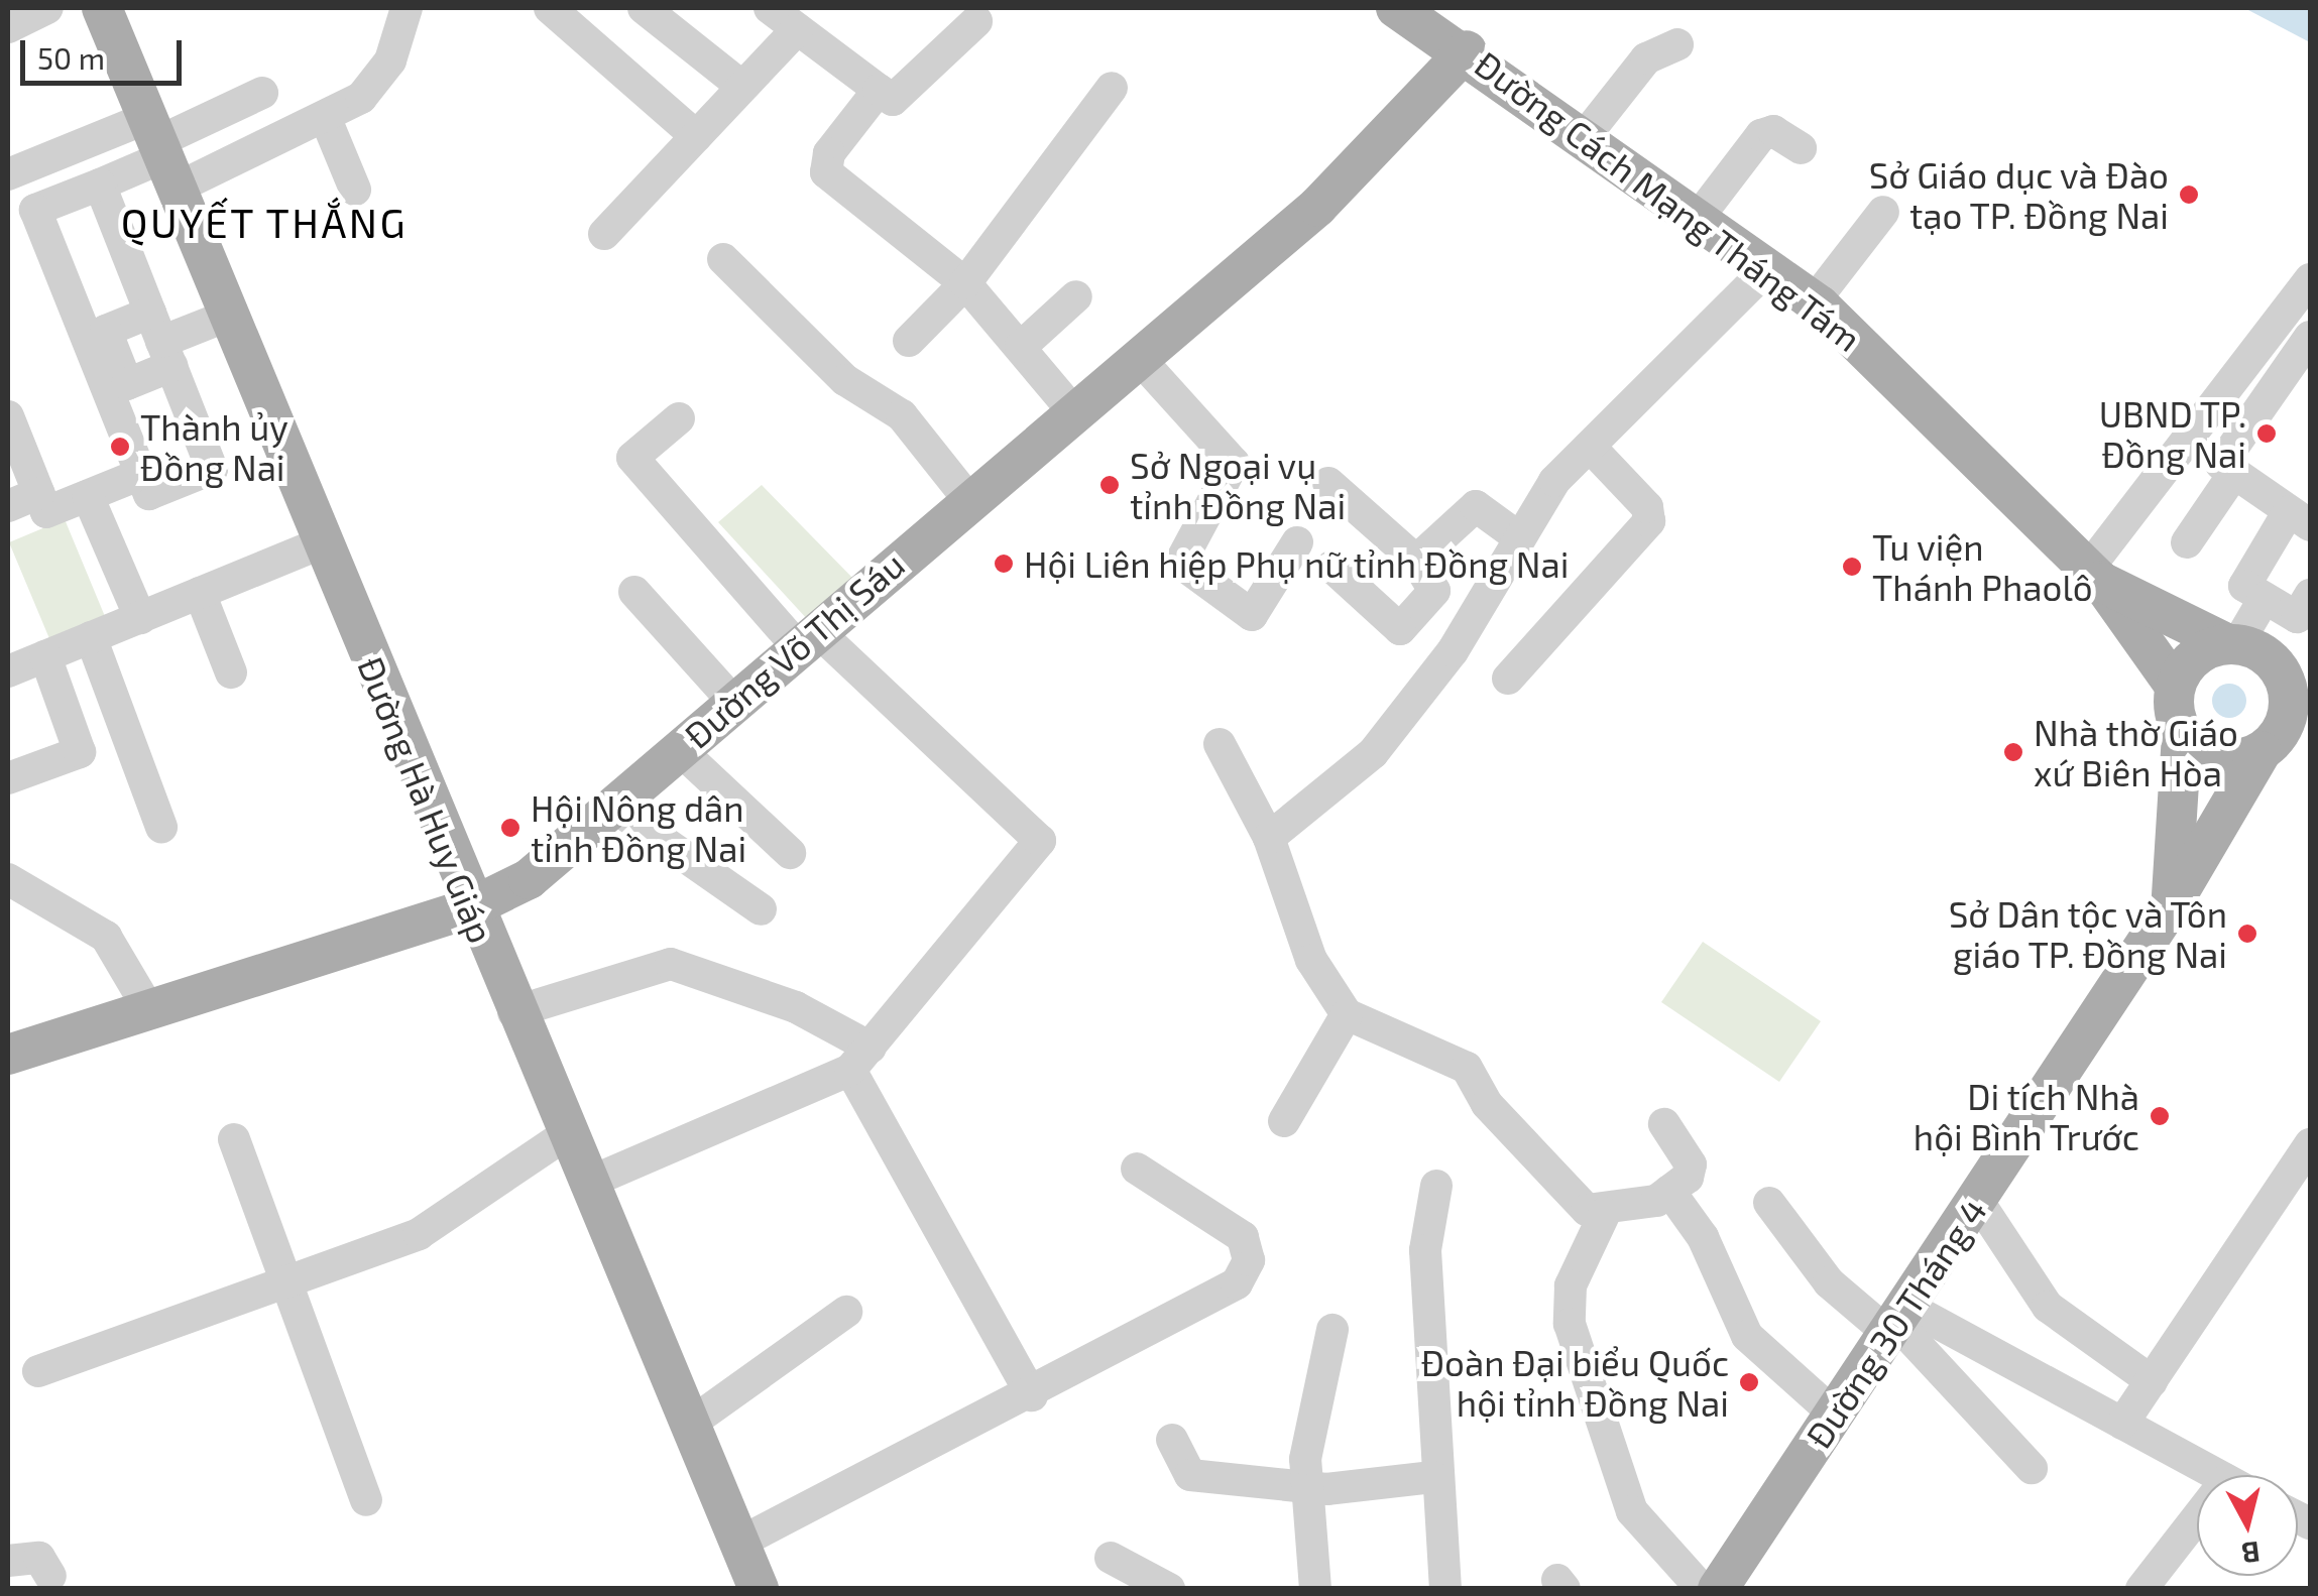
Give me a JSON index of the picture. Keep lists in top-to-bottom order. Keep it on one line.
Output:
{"streets":{"main road":["Đường Cách Mạng Tháng Tám","Đường Võ Thị Sáu","Đường Hà Huy Giáp","Đường 30 Tháng 4"]},"crossings":[["Đường Cách Mạng Tháng Tám","Đường Võ Thị Sáu"],["Đường Cách Mạng Tháng Tám","Đường 30 Tháng 4"],["Đường Võ Thị Sáu","Đường Hà Huy Giáp"]],"districts":["QUYẾT THẮNG"],"places":["Sở Giáo dục và Đào tạo TP. Đồng Nai","UBND TP. Đồng Nai","Thành ủy Đồng Nai","Sở Ngoại vụ tỉnh Đồng Nai","Hội Liên hiệp Phụ nữ tỉnh Đồng Nai","Tu viện Thánh Phaolô","Nhà thờ Giáo xứ Biên Hòa","Hội Nông dân tỉnh Đồng Nai","Sở Dân tộc và Tôn giáo TP. Đồng Nai","Di tích Nhà hội Bình Trước","Đoàn Đại biểu Quốc hội tỉnh Đồng Nai"],"scale_bar":"50 m","north":"bottom"}
